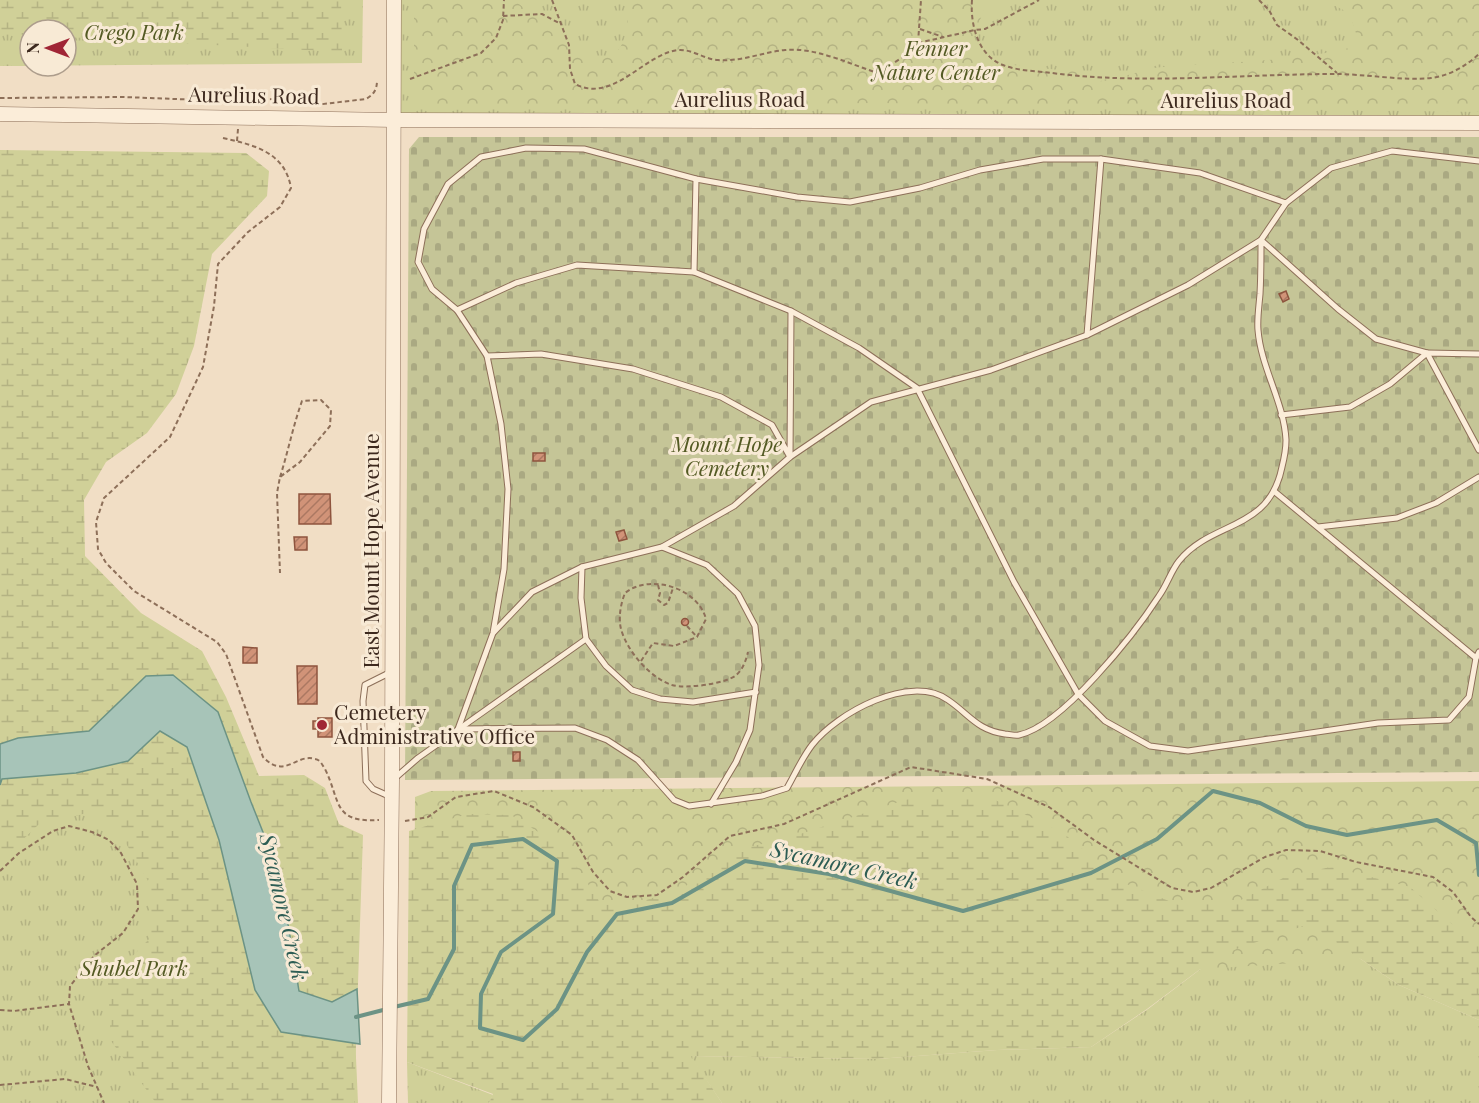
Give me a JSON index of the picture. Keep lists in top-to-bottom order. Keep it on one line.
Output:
{"streets":{"street":["Aurelius Road","East Mount Hope Avenue"]},"crossings":[["Aurelius Road","East Mount Hope Avenue"]],"water":["Sycamore Creek"],"parks":["Crego Park","Fenner Nature Center","Mount Hope Cemetery","Shubel Park"],"places":["Cemetery Administrative Office"],"north":"left"}
